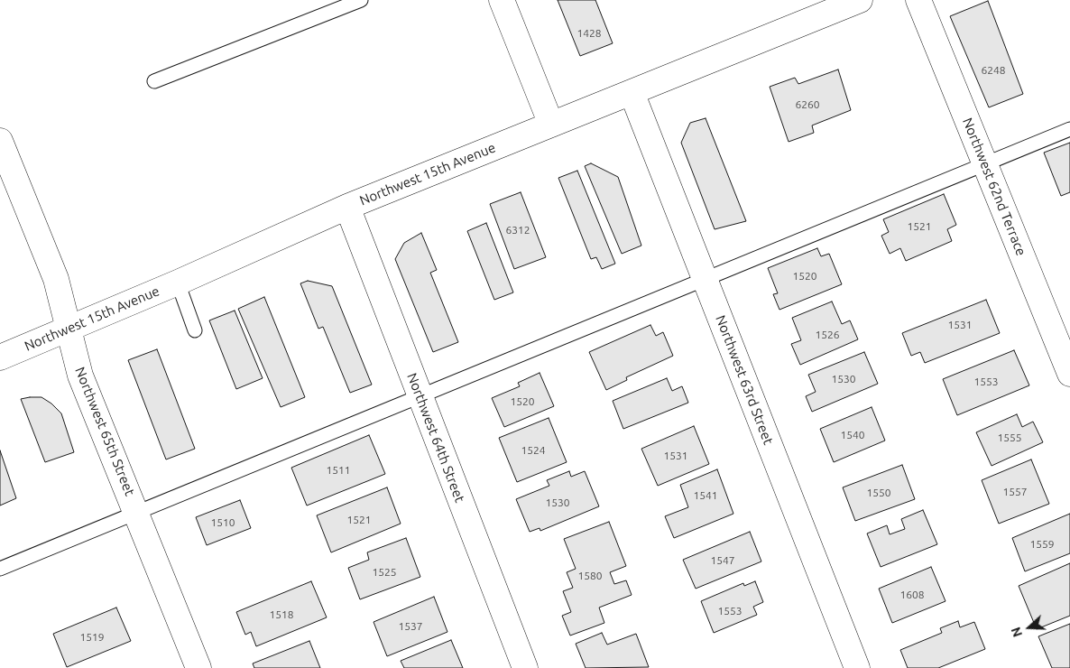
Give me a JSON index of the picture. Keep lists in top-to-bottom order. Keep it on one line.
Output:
{"streets":{"street":["Northwest 15th Avenue","Northwest 62nd Terrace","Northwest 63rd Street","Northwest 65th Street","Northwest 64th Street"]},"crossings":[["Northwest 15th Avenue","Northwest 63rd Street"],["Northwest 15th Avenue","Northwest 65th Street"],["Northwest 15th Avenue","Northwest 64th Street"]],"house_numbers":["1428","6248","6260","1521","6312","1520","1531","1526","1530","1553","1520","1540","1555","1524","1531","1511","1557","1550","1541","1530","1521","1510","1559","1547","1525","1580","1608","1553","1518","1537","1519"],"north":"left"}
